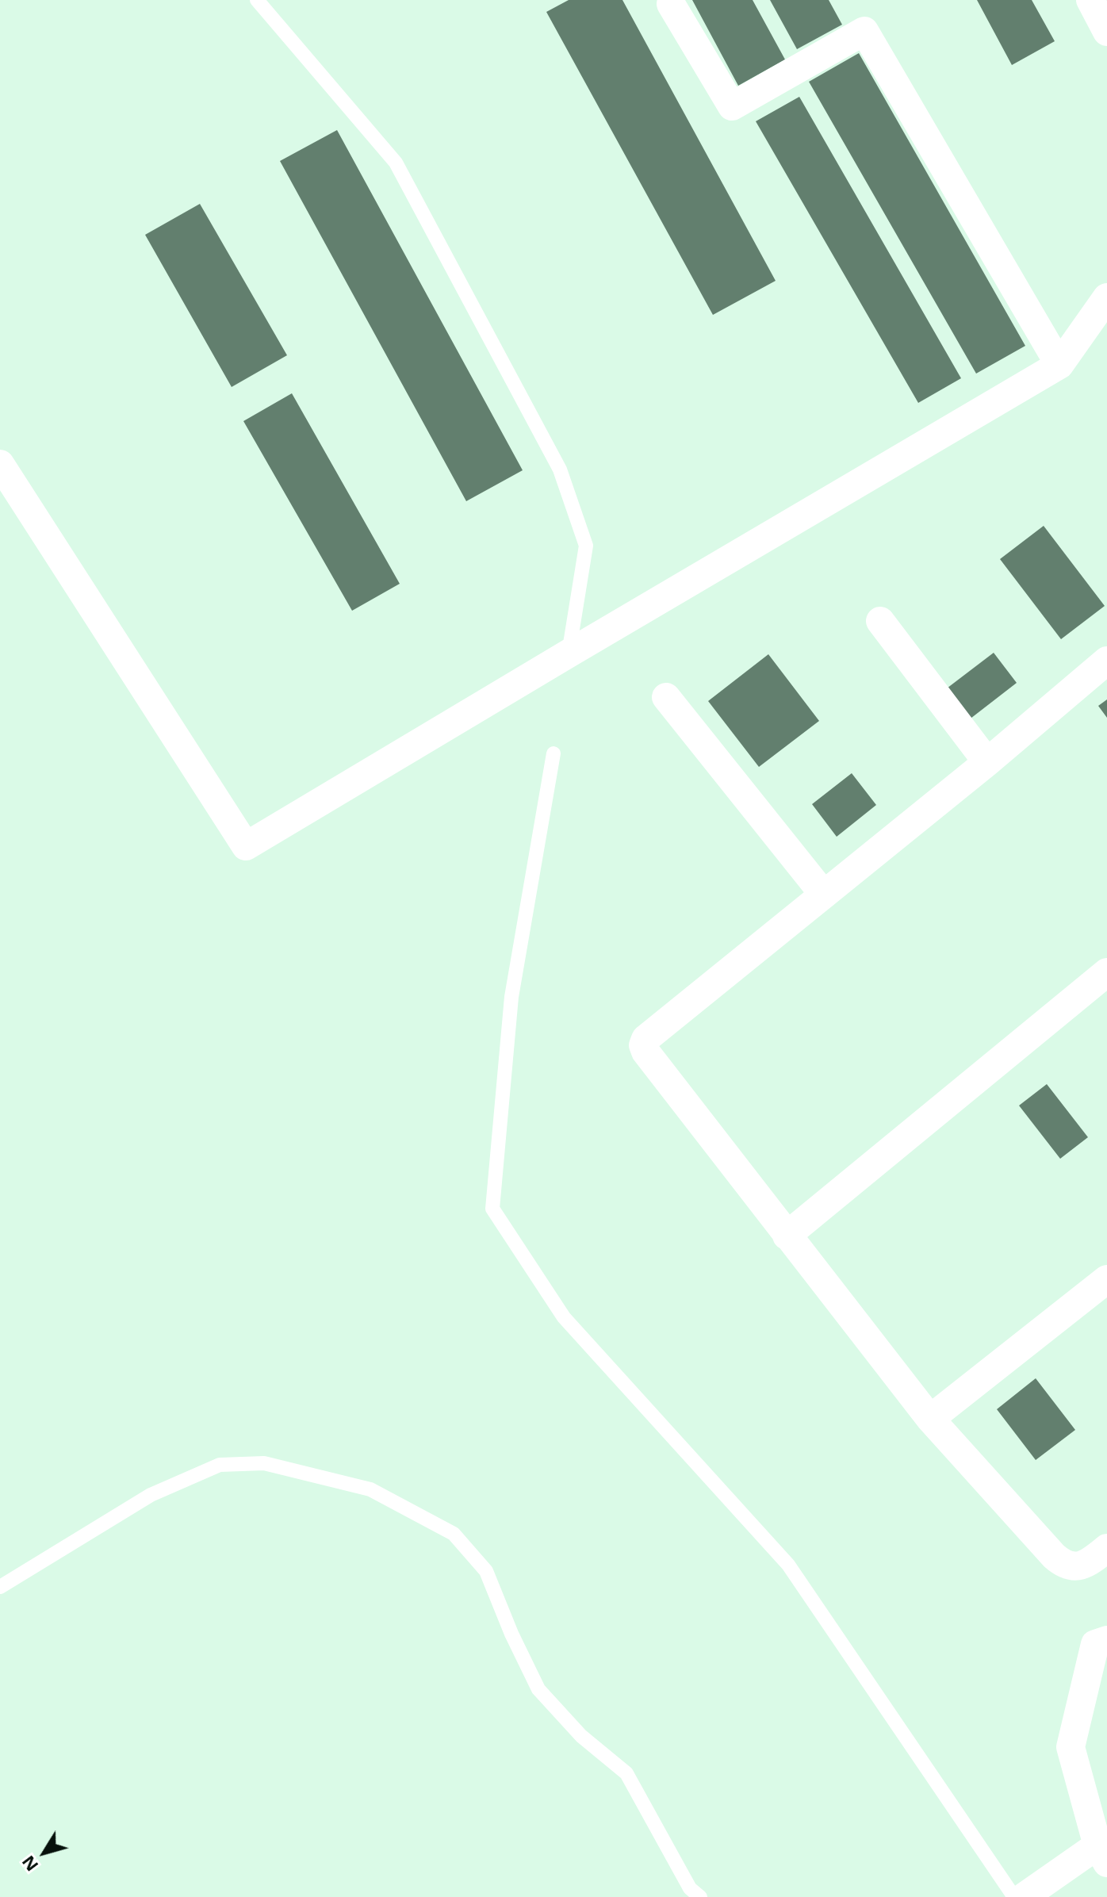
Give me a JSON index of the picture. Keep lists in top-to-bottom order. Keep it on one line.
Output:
{"north":"bottom left"}
